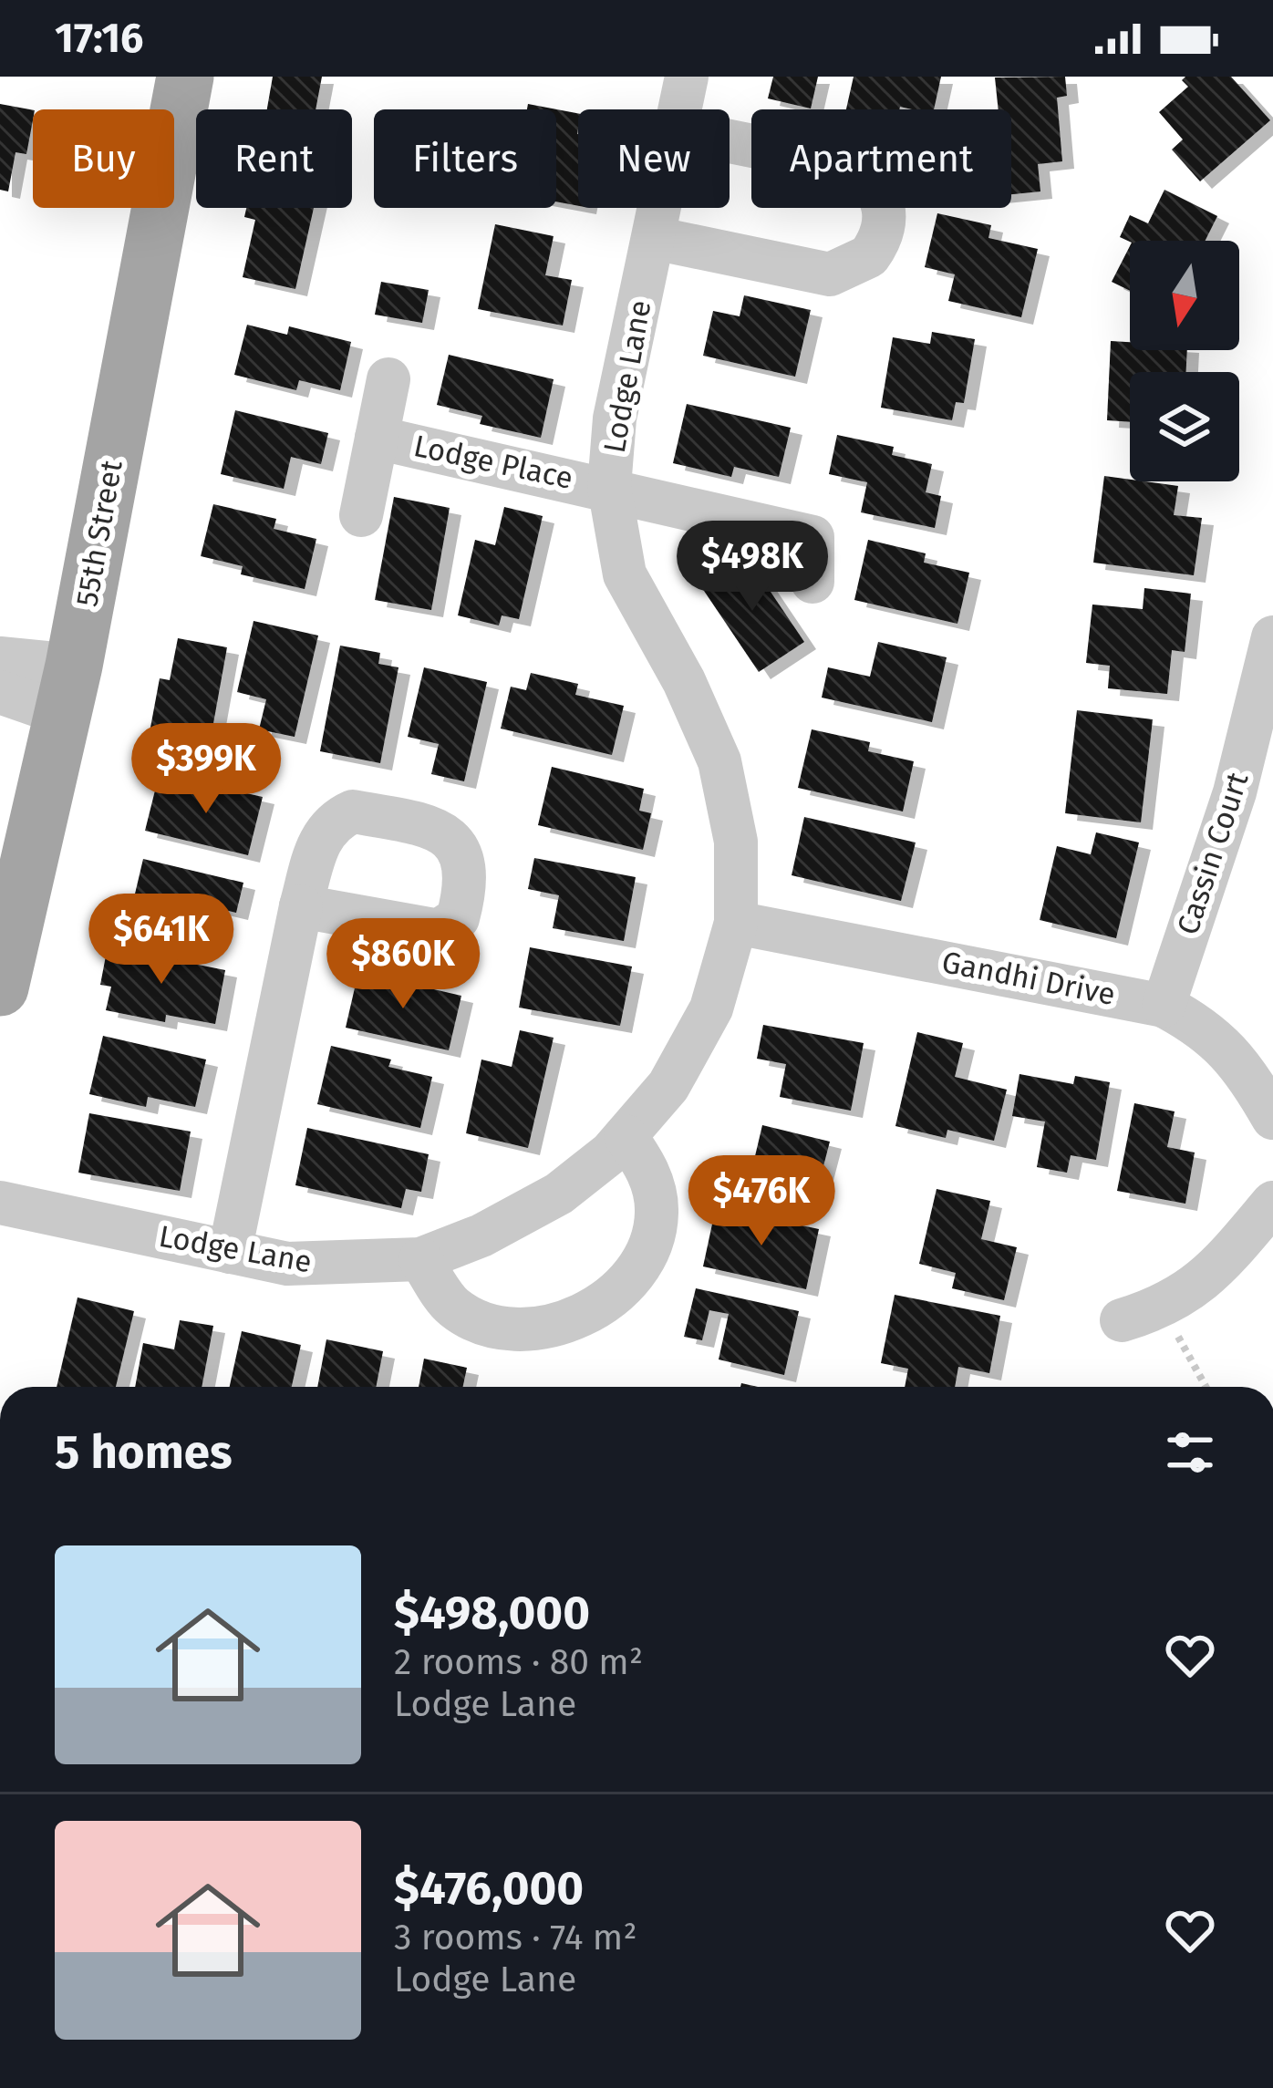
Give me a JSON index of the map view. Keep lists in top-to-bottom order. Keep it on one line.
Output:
{"streets":{"main road":["55th Street"],"street":["Lodge Lane","Lodge Place","Cassin Court","Gandhi Drive"]},"crossings":[["Lodge Lane","Lodge Place"],["Lodge Lane","Gandhi Drive"],["Cassin Court","Gandhi Drive"]],"north":"bottom","page":{"status":"17:16","chip":["Buy","Rent","Filters","New","Apartment"],"price":["$498K","$399K","$641K","$860K","$476K"],"heading":"5 homes","list":[{"name":"$498,000","note":"2 rooms · 80 m² · Lodge Lane"},{"name":"$476,000","note":"3 rooms · 74 m² · Lodge Lane"}]}}
